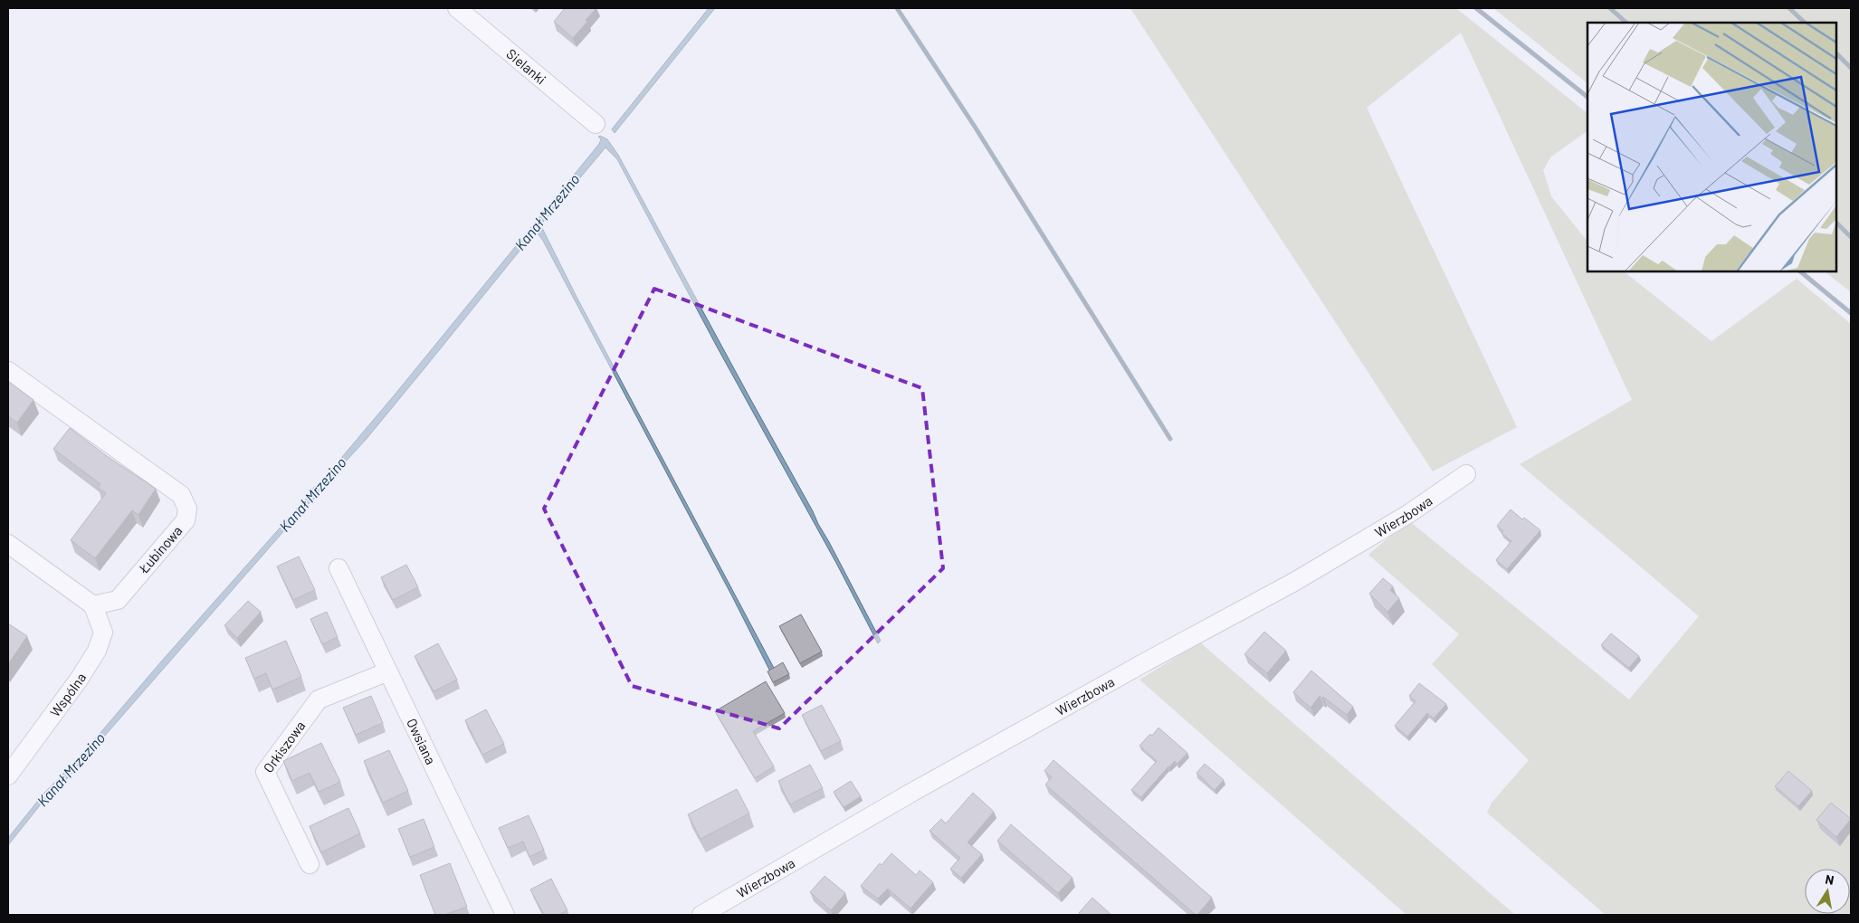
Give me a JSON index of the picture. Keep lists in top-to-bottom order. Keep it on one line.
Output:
{"streets":{"street":["Sielanki","Wierzbowa","Łubinowa","Wspólna","Owsiana","Orkiszowa"]},"crossings":[["Łubinowa","Wspólna"],["Owsiana","Orkiszowa"]],"water":["Kanał Mrzezino"],"north":"top"}
